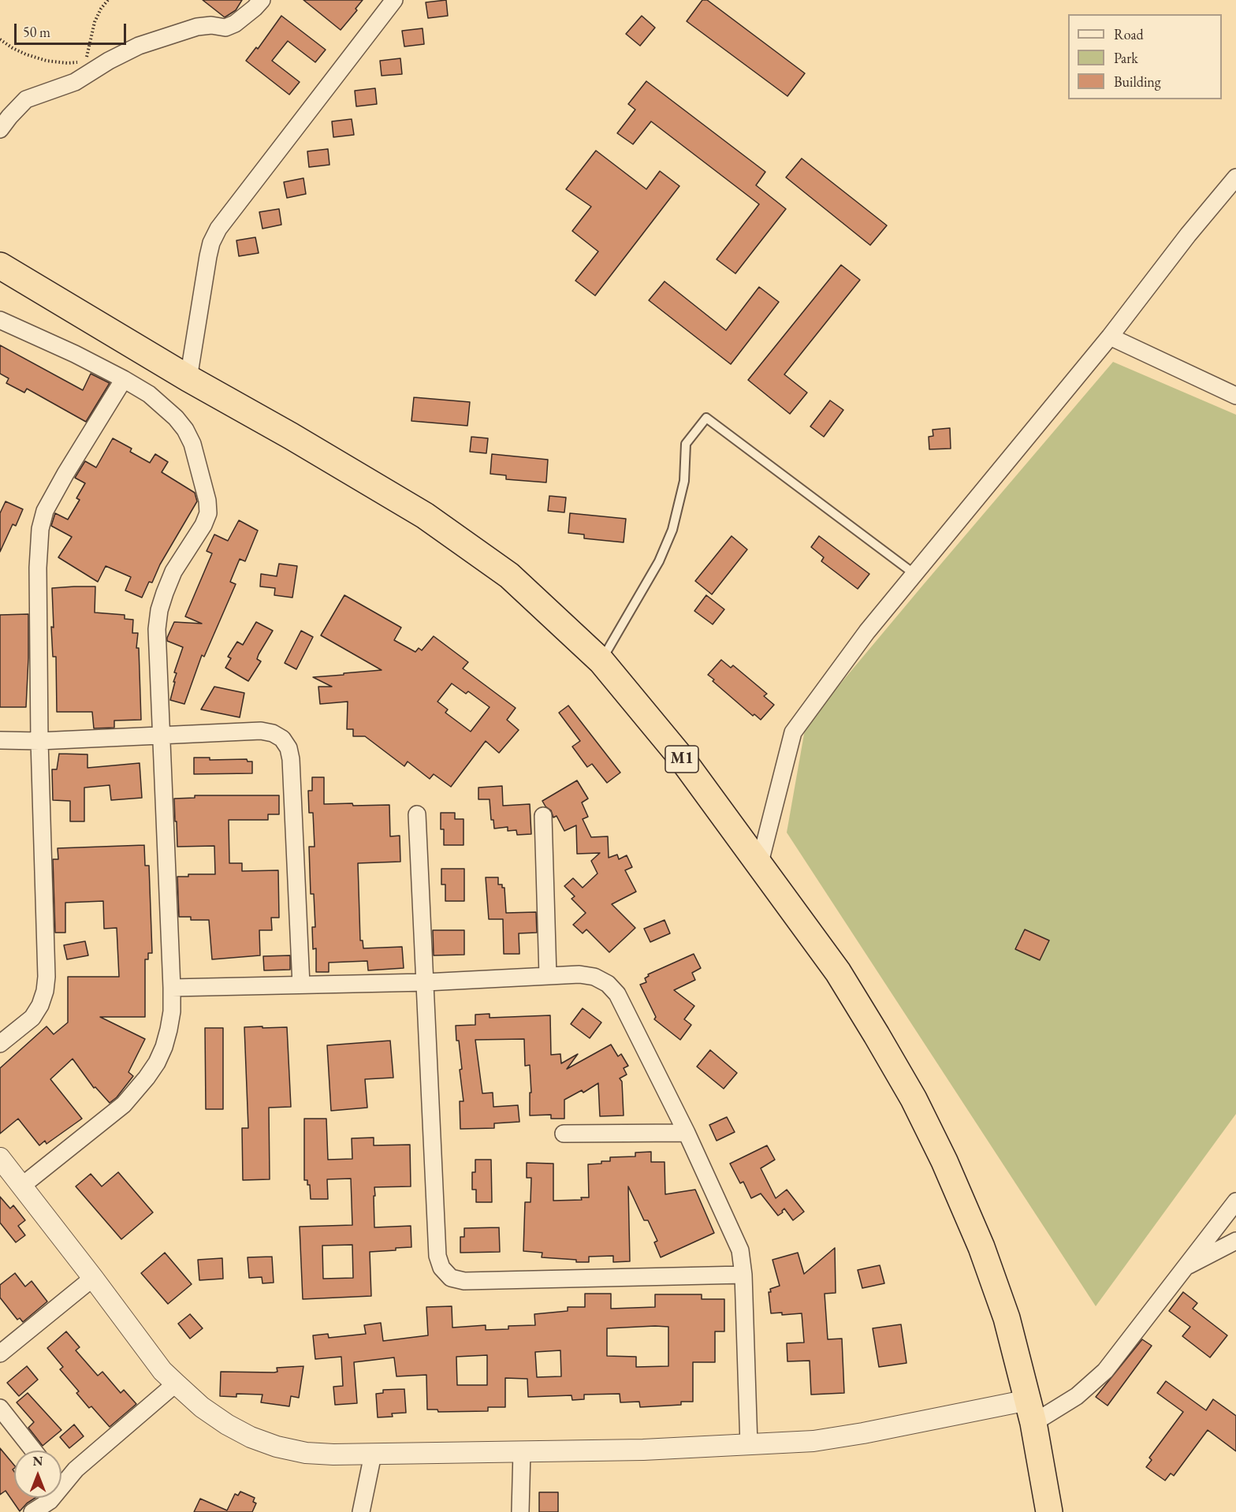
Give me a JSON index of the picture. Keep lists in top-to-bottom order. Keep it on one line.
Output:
{"streets":{"highway":["M1"]},"legend":["Road","Park","Building"],"scale_bar":"50 m","north":"top"}
